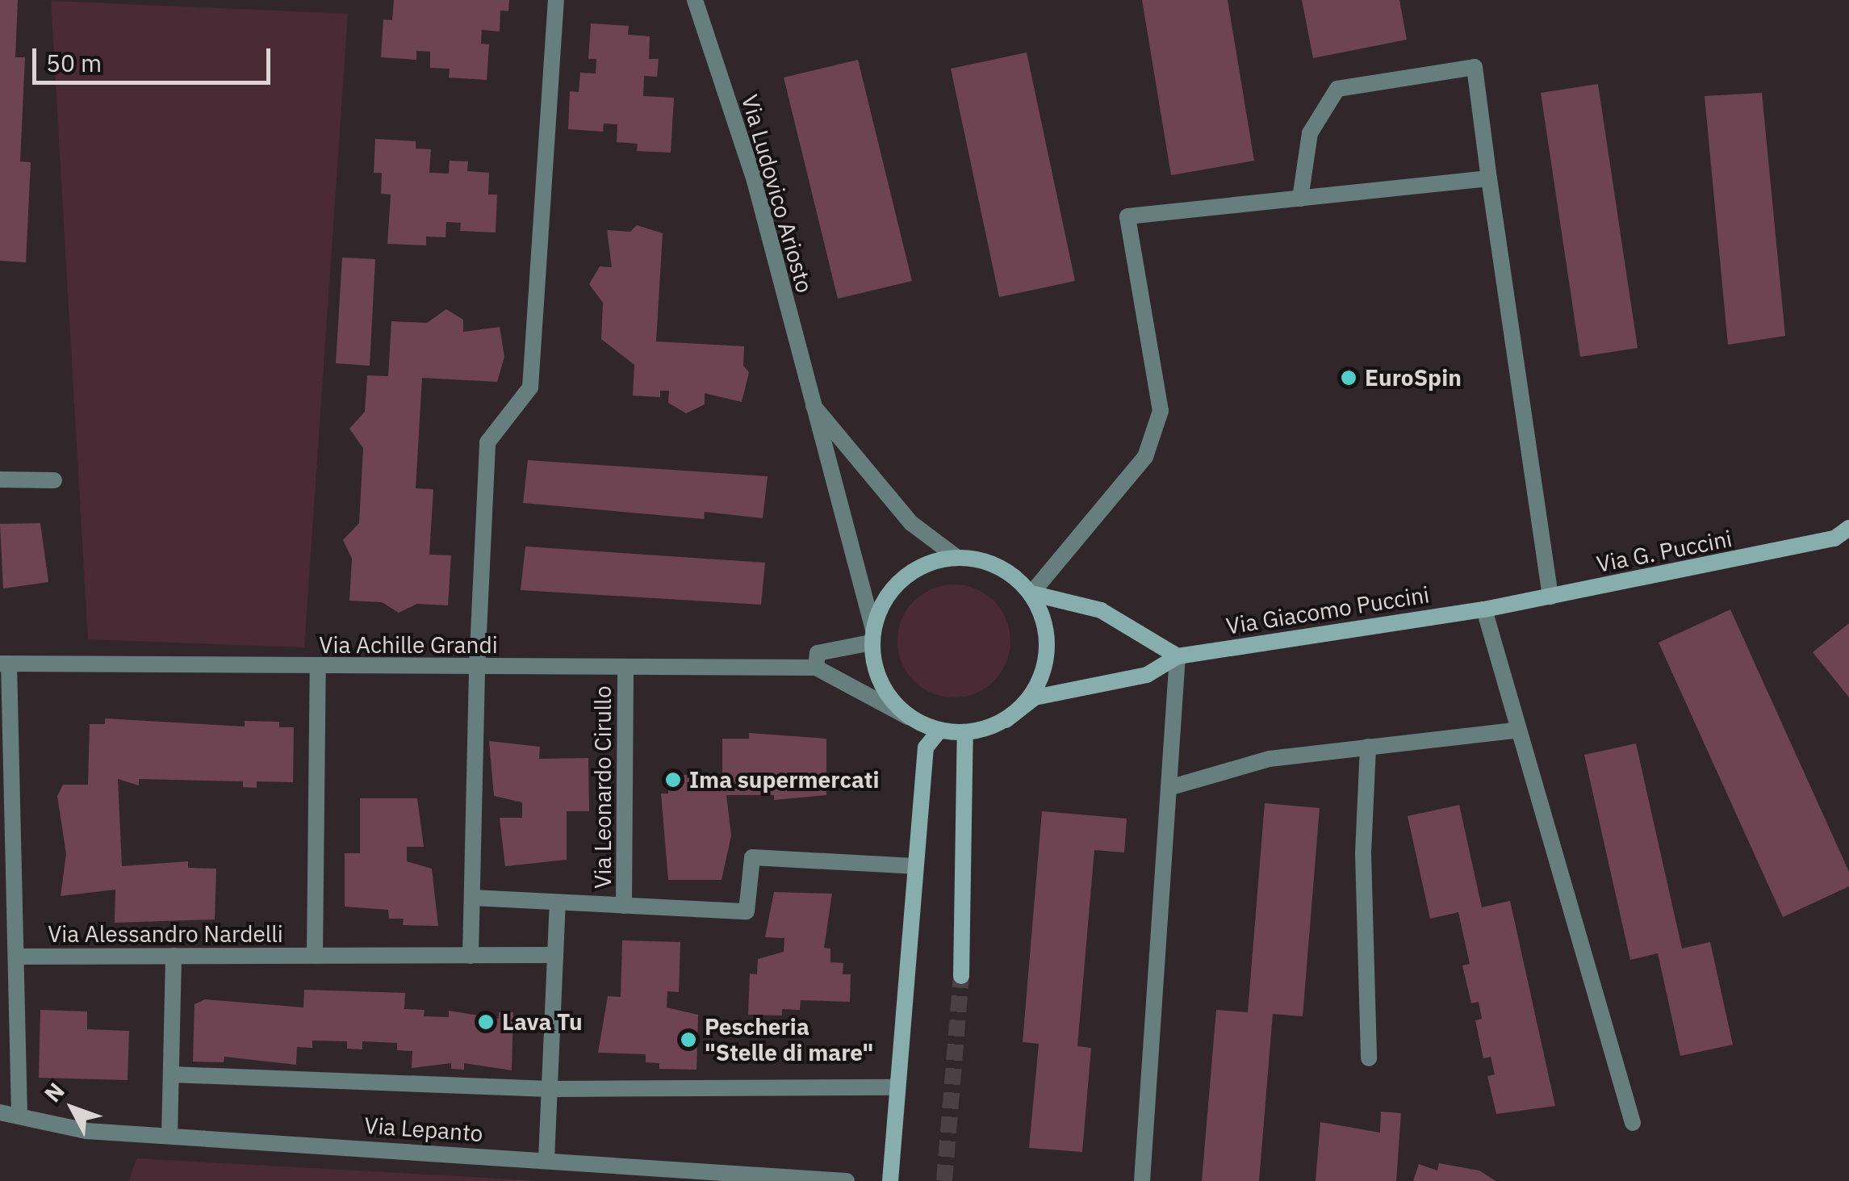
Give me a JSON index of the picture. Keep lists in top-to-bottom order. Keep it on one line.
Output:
{"streets":{"street":["Via Ludovico Ariosto","Via G. Puccini","Via Giacomo Puccini","Via Achille Grandi","Via Leonardo Cirullo","Via Alessandro Nardelli","Via Lepanto"]},"crossings":[["Via Ludovico Ariosto","Via Giacomo Puccini"],["Via G. Puccini","Via Giacomo Puccini"],["Via Achille Grandi","Via Leonardo Cirullo"],["Via Achille Grandi","Via Alessandro Nardelli"]],"places":["EuroSpin","Ima supermercati","Lava Tu","Pescheria \"Stelle di mare\""],"scale_bar":"50 m","north":"top left"}
